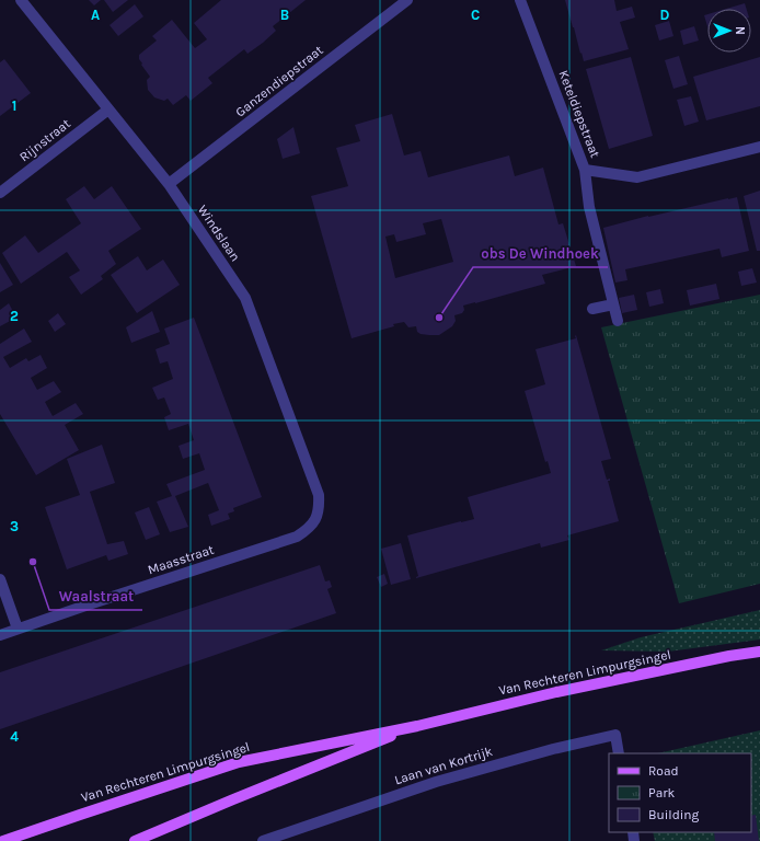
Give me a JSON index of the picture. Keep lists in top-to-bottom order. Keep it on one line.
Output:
{"streets":{"main road":["Van Rechteren Limpurgsingel"],"street":["Ganzendiepstraat","Keteldiepstraat","Rijnstraat","Windslaan","Maasstraat","Laan van Kortrijk"]},"crossings":[["Ganzendiepstraat","Windslaan"],["Rijnstraat","Windslaan"],["Windslaan","Maasstraat"]],"places":["obs De Windhoek","Waalstraat"],"legend":["Road","Park","Building"],"north":"right","grid":{"columns":["A","B","C","D"],"rows":["1","2","3","4"]}}
